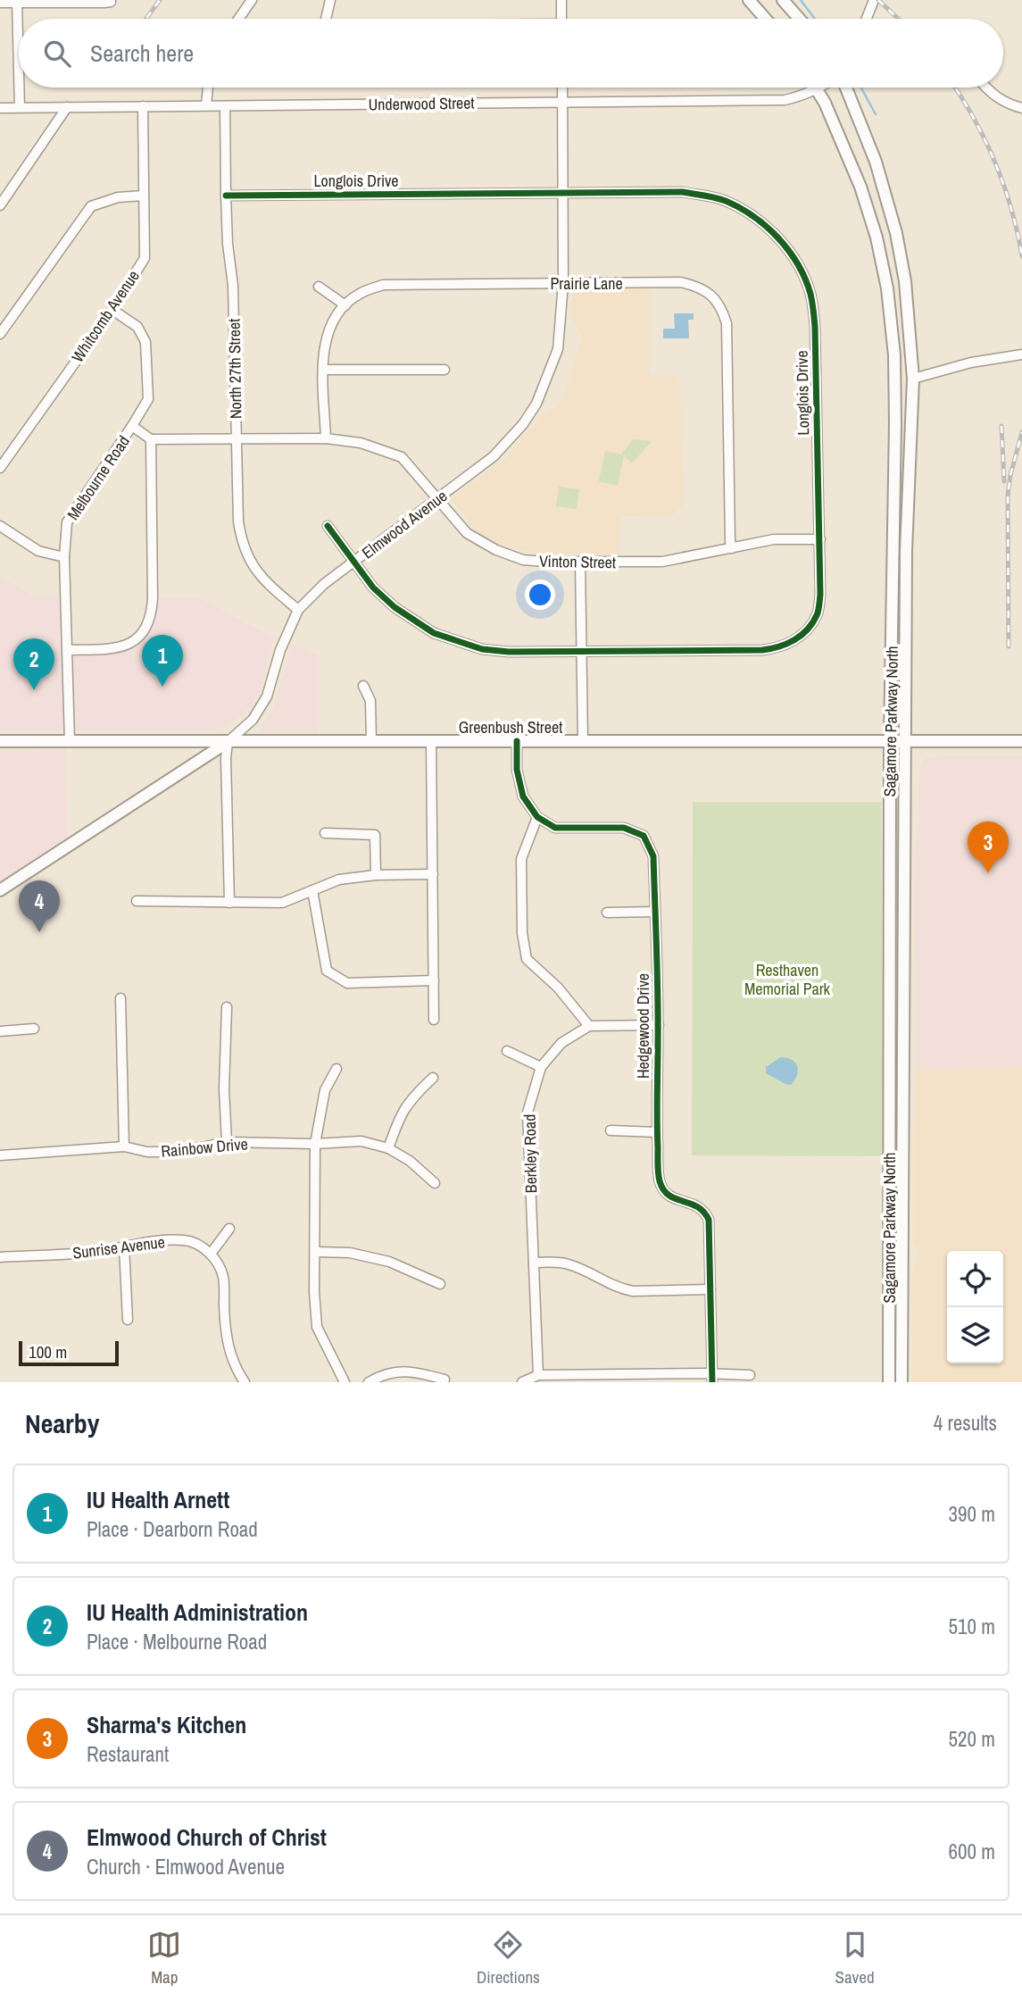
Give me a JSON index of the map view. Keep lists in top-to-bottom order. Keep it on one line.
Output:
{"streets":{"main road":["Elmwood Avenue","Sagamore Parkway North","Greenbush Street"],"street":["Underwood Street","Longlois Drive","Prairie Lane","Whitcomb Avenue","North 27th Street","Melbourne Road","Vinton Street","Hedgewood Drive","Rainbow Drive","Berkley Road","Sunrise Avenue"]},"crossings":[["Underwood Street","Whitcomb Avenue"],["Underwood Street","North 27th Street"],["Underwood Street","Elmwood Avenue"],["Underwood Street","Sagamore Parkway North"],["Longlois Drive","North 27th Street"],["Longlois Drive","Elmwood Avenue"],["Longlois Drive","Vinton Street"],["Prairie Lane","Elmwood Avenue"],["Prairie Lane","Vinton Street"],["Whitcomb Avenue","Melbourne Road"],["North 27th Street","Elmwood Avenue"],["North 27th Street","Vinton Street"],["Melbourne Road","Greenbush Street"],["Elmwood Avenue","Vinton Street"],["Elmwood Avenue","Greenbush Street"],["Sagamore Parkway North","Greenbush Street"]],"parks":["Resthaven Memorial Park"],"scale_bar":"100 m","page":{"search":"Search here","pins":["1","2","3","4"],"scale":"100 m","heading":["Nearby","4 results"],"list":[{"mark":"1","name":"IU Health Arnett","note":"Place · Dearborn Road","value":"390 m"},{"mark":"2","name":"IU Health Administration","note":"Place · Melbourne Road","value":"510 m"},{"mark":"3","name":"Sharma's Kitchen","note":"Restaurant","value":"520 m"},{"mark":"4","name":"Elmwood Church of Christ","note":"Church · Elmwood Avenue","value":"600 m"}],"nav":["Map","Directions","Saved"]}}
